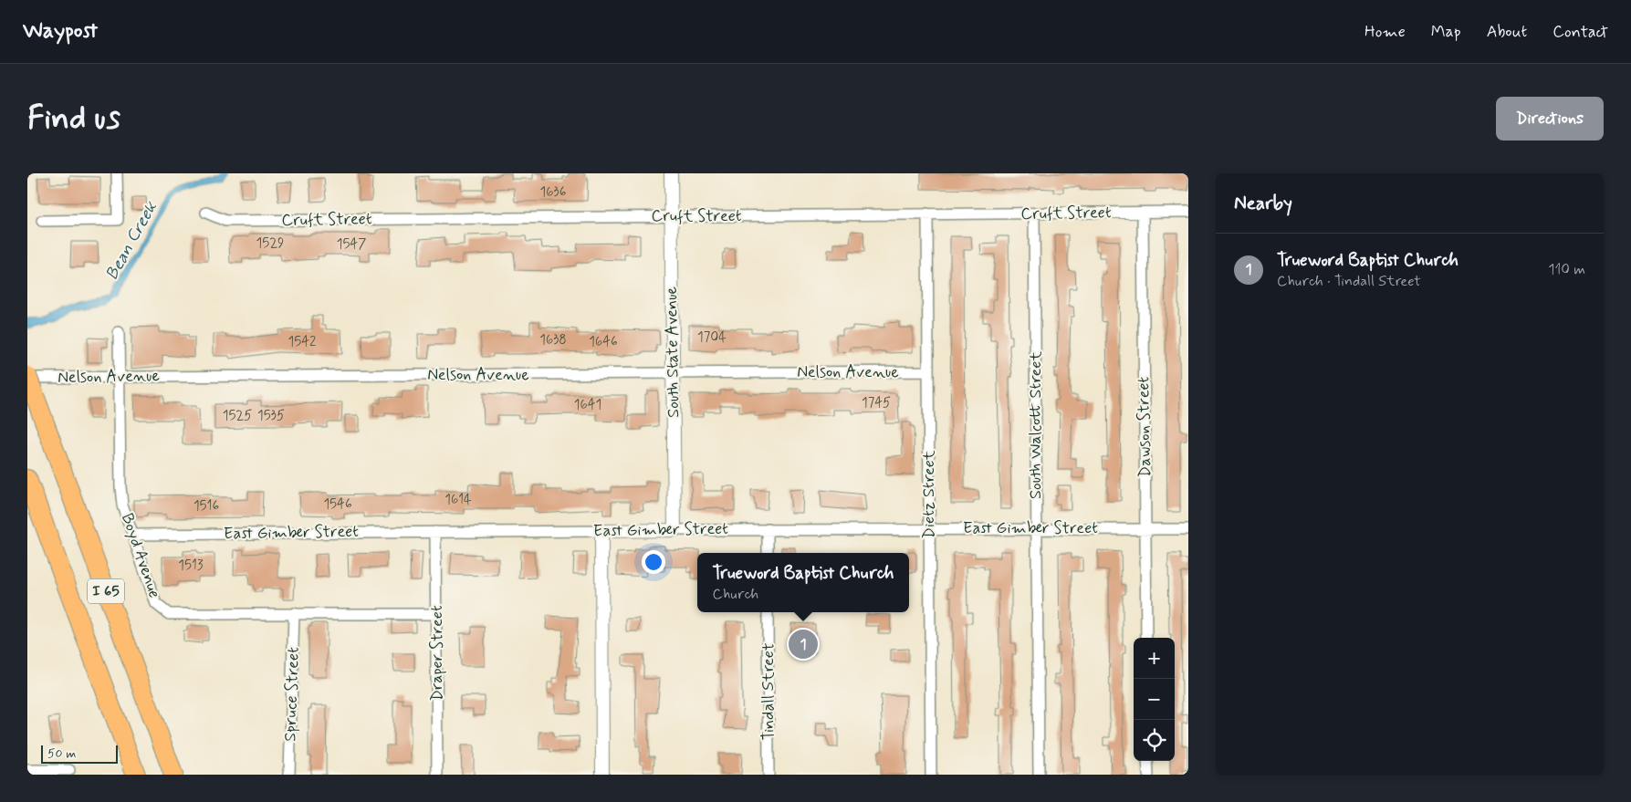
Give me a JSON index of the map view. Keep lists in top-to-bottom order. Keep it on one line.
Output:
{"streets":{"highway":["I 65"],"street":["Cruft Street","South State Avenue","Nelson Avenue","South Walcott Street","Dawson Street","Dietz Street","East Gimber Street","Boyd Avenue","Draper Street","Tindall Street","Spruce Street"]},"crossings":[["Cruft Street","South State Avenue"],["Cruft Street","South Walcott Street"],["Cruft Street","Dawson Street"],["Cruft Street","Dietz Street"],["South State Avenue","Nelson Avenue"],["South State Avenue","East Gimber Street"],["Nelson Avenue","Dietz Street"],["Nelson Avenue","Boyd Avenue"],["Nelson Avenue","I 65"],["South Walcott Street","East Gimber Street"],["Dawson Street","East Gimber Street"],["Dietz Street","East Gimber Street"],["East Gimber Street","Boyd Avenue"],["East Gimber Street","Draper Street"],["Boyd Avenue","Draper Street"],["Boyd Avenue","Spruce Street"]],"water":["Bean Creek"],"house_numbers":["1636","1529","1547","1704","1638","1542","1646","1745","1641","1525","1535","1614","1546","1516","1513"],"scale_bar":"50 m","page":{"header":"Waypost","nav":["Home","Map","About","Contact"],"buttons":"Directions","title":"Find us","heading":"Nearby","list":[{"mark":"1","name":"Trueword Baptist Church","note":"Church · Tindall Street","value":"110 m"}],"popup":["Trueword Baptist Church","Church"],"pins":"1","map_buttons":["+","−"],"scale":"50 m"}}
